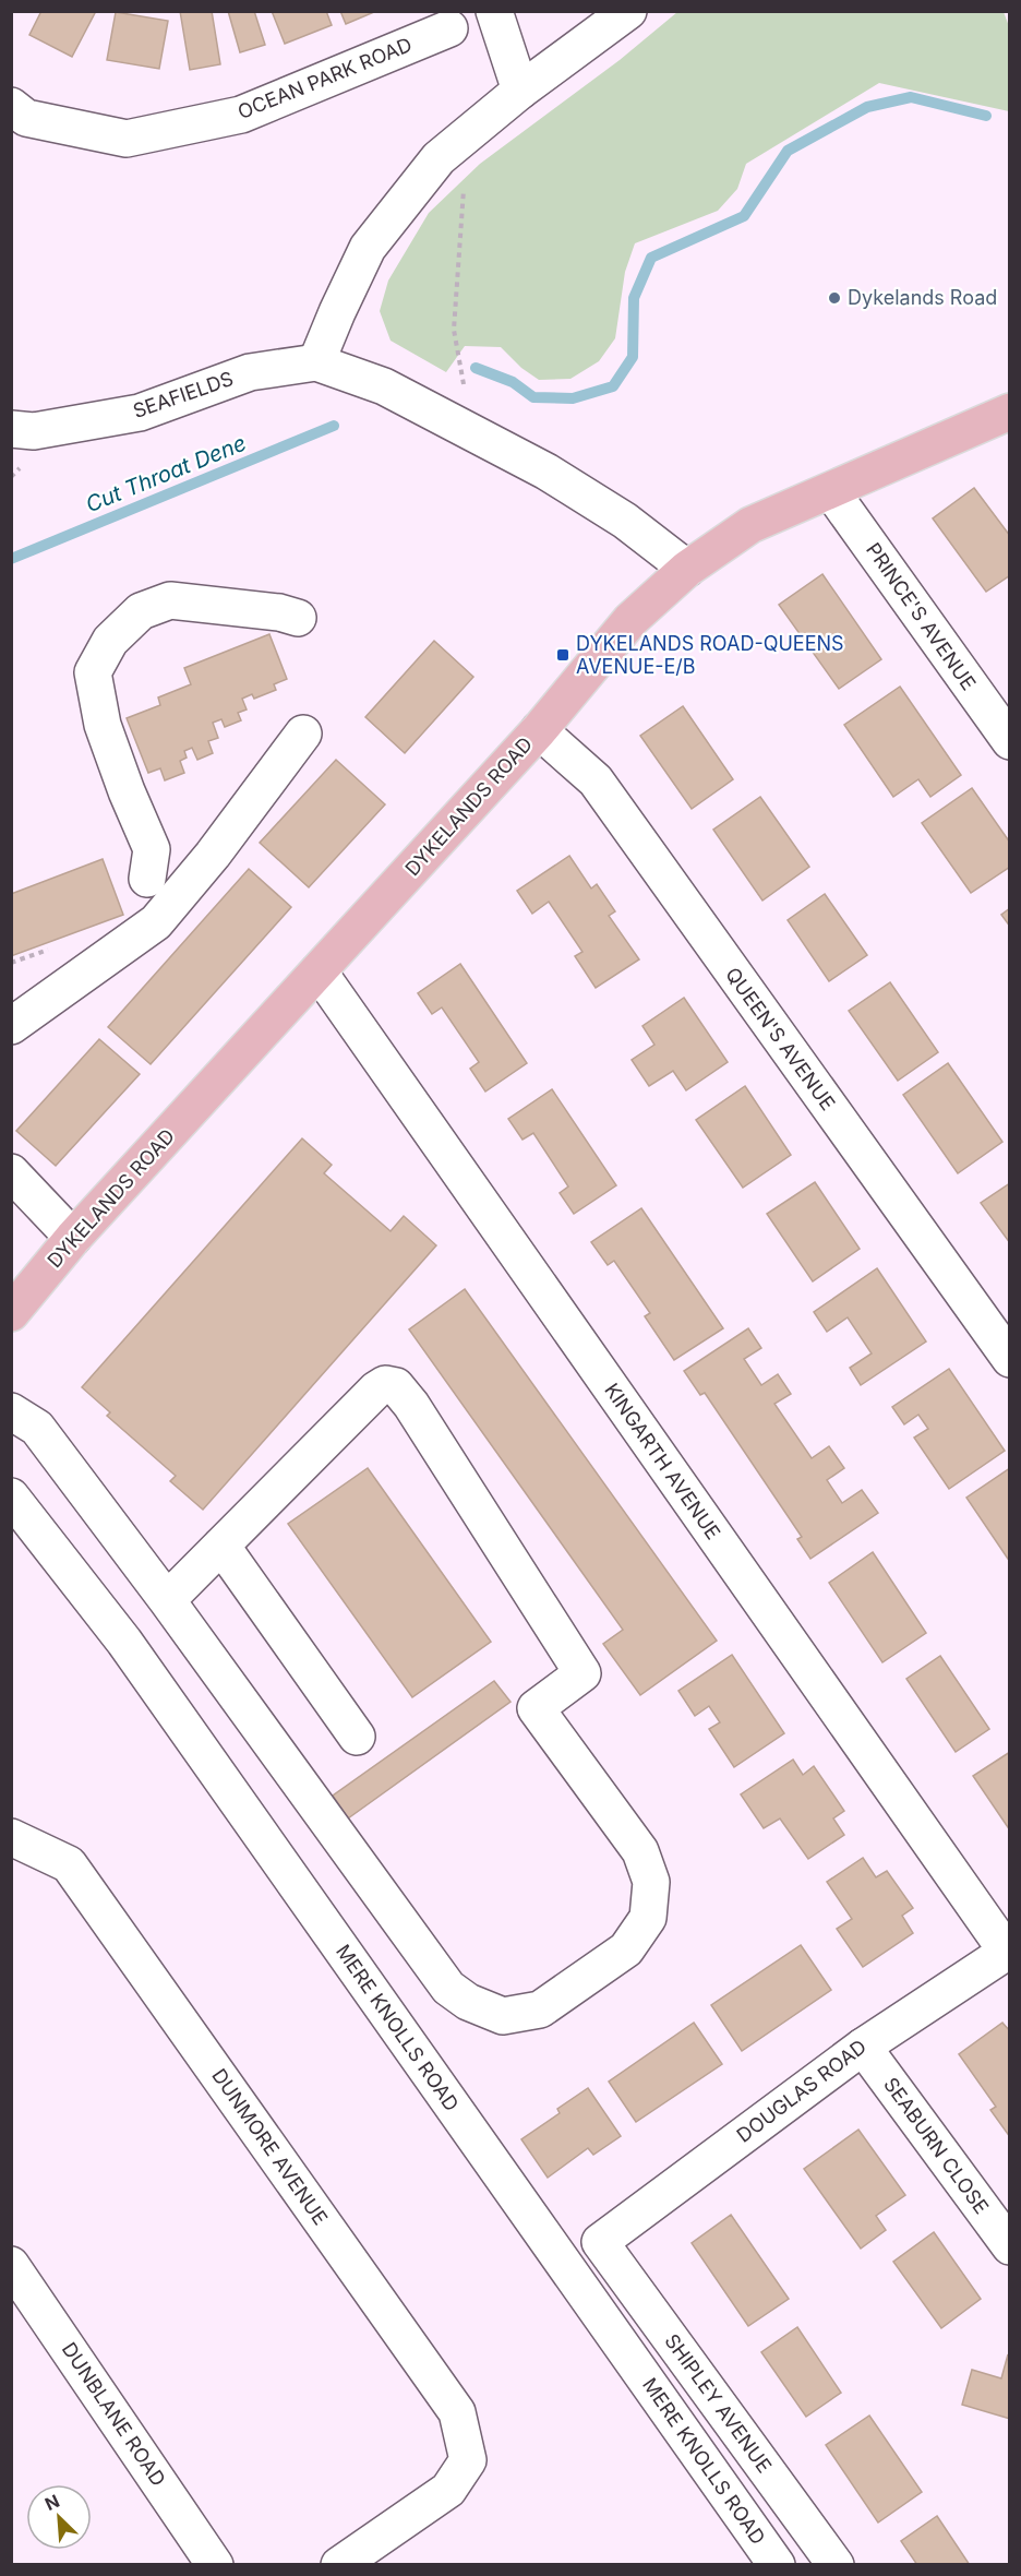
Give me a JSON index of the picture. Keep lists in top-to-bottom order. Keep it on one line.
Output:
{"streets":{"main road":["DYKELANDS ROAD"],"street":["OCEAN PARK ROAD","SEAFIELDS","PRINCE'S AVENUE","QUEEN'S AVENUE","KINGARTH AVENUE","MERE KNOLLS ROAD","DOUGLAS ROAD","SEABURN CLOSE","DUNMORE AVENUE","SHIPLEY AVENUE","DUNBLANE ROAD"]},"crossings":[["PRINCE'S AVENUE","DYKELANDS ROAD"],["DYKELANDS ROAD","QUEEN'S AVENUE"],["DYKELANDS ROAD","KINGARTH AVENUE"],["KINGARTH AVENUE","DOUGLAS ROAD"],["DOUGLAS ROAD","SEABURN CLOSE"],["DOUGLAS ROAD","SHIPLEY AVENUE"]],"water":["Cut Throat Dene"],"places":{"other":["Dykelands Road"],"transit":["DYKELANDS ROAD-QUEENS AVENUE-E/B"]},"north":"top left"}
